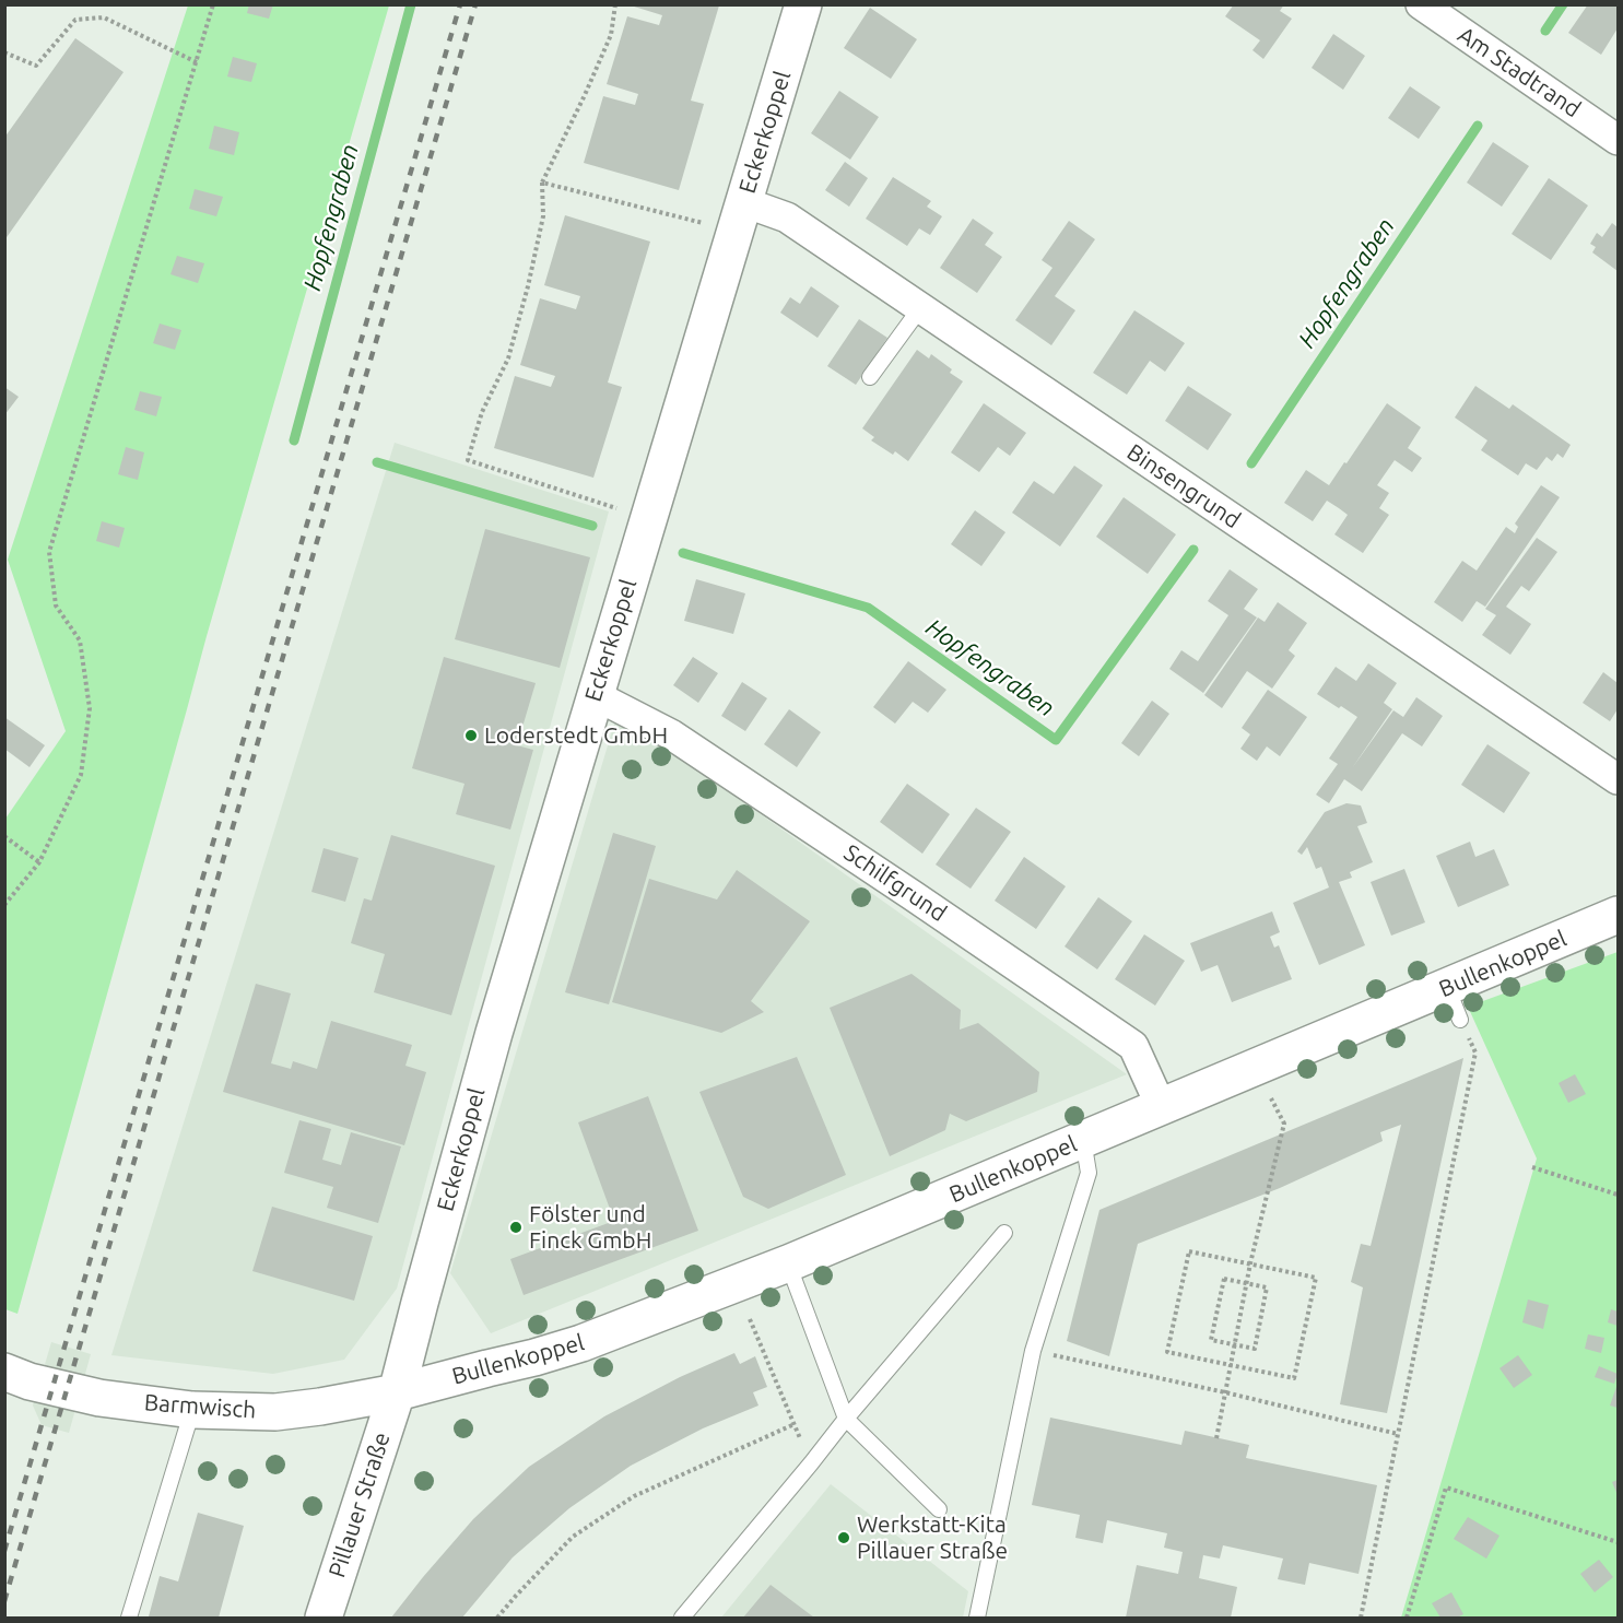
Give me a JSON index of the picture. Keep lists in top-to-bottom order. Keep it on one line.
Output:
{"streets":{"street":["Am Stadtrand","Eckerkoppel","Binsengrund","Schilfgrund","Bullenkoppel","Barmwisch","Pillauer Straße"]},"crossings":[["Eckerkoppel","Binsengrund"],["Eckerkoppel","Schilfgrund"],["Eckerkoppel","Bullenkoppel"],["Eckerkoppel","Barmwisch"],["Eckerkoppel","Pillauer Straße"],["Schilfgrund","Bullenkoppel"],["Bullenkoppel","Barmwisch"],["Bullenkoppel","Pillauer Straße"],["Barmwisch","Pillauer Straße"]],"water":["Hopfengraben"],"places":["Loderstedt GmbH","Fölster und Finck GmbH","Werkstatt-Kita Pillauer Straße"]}
